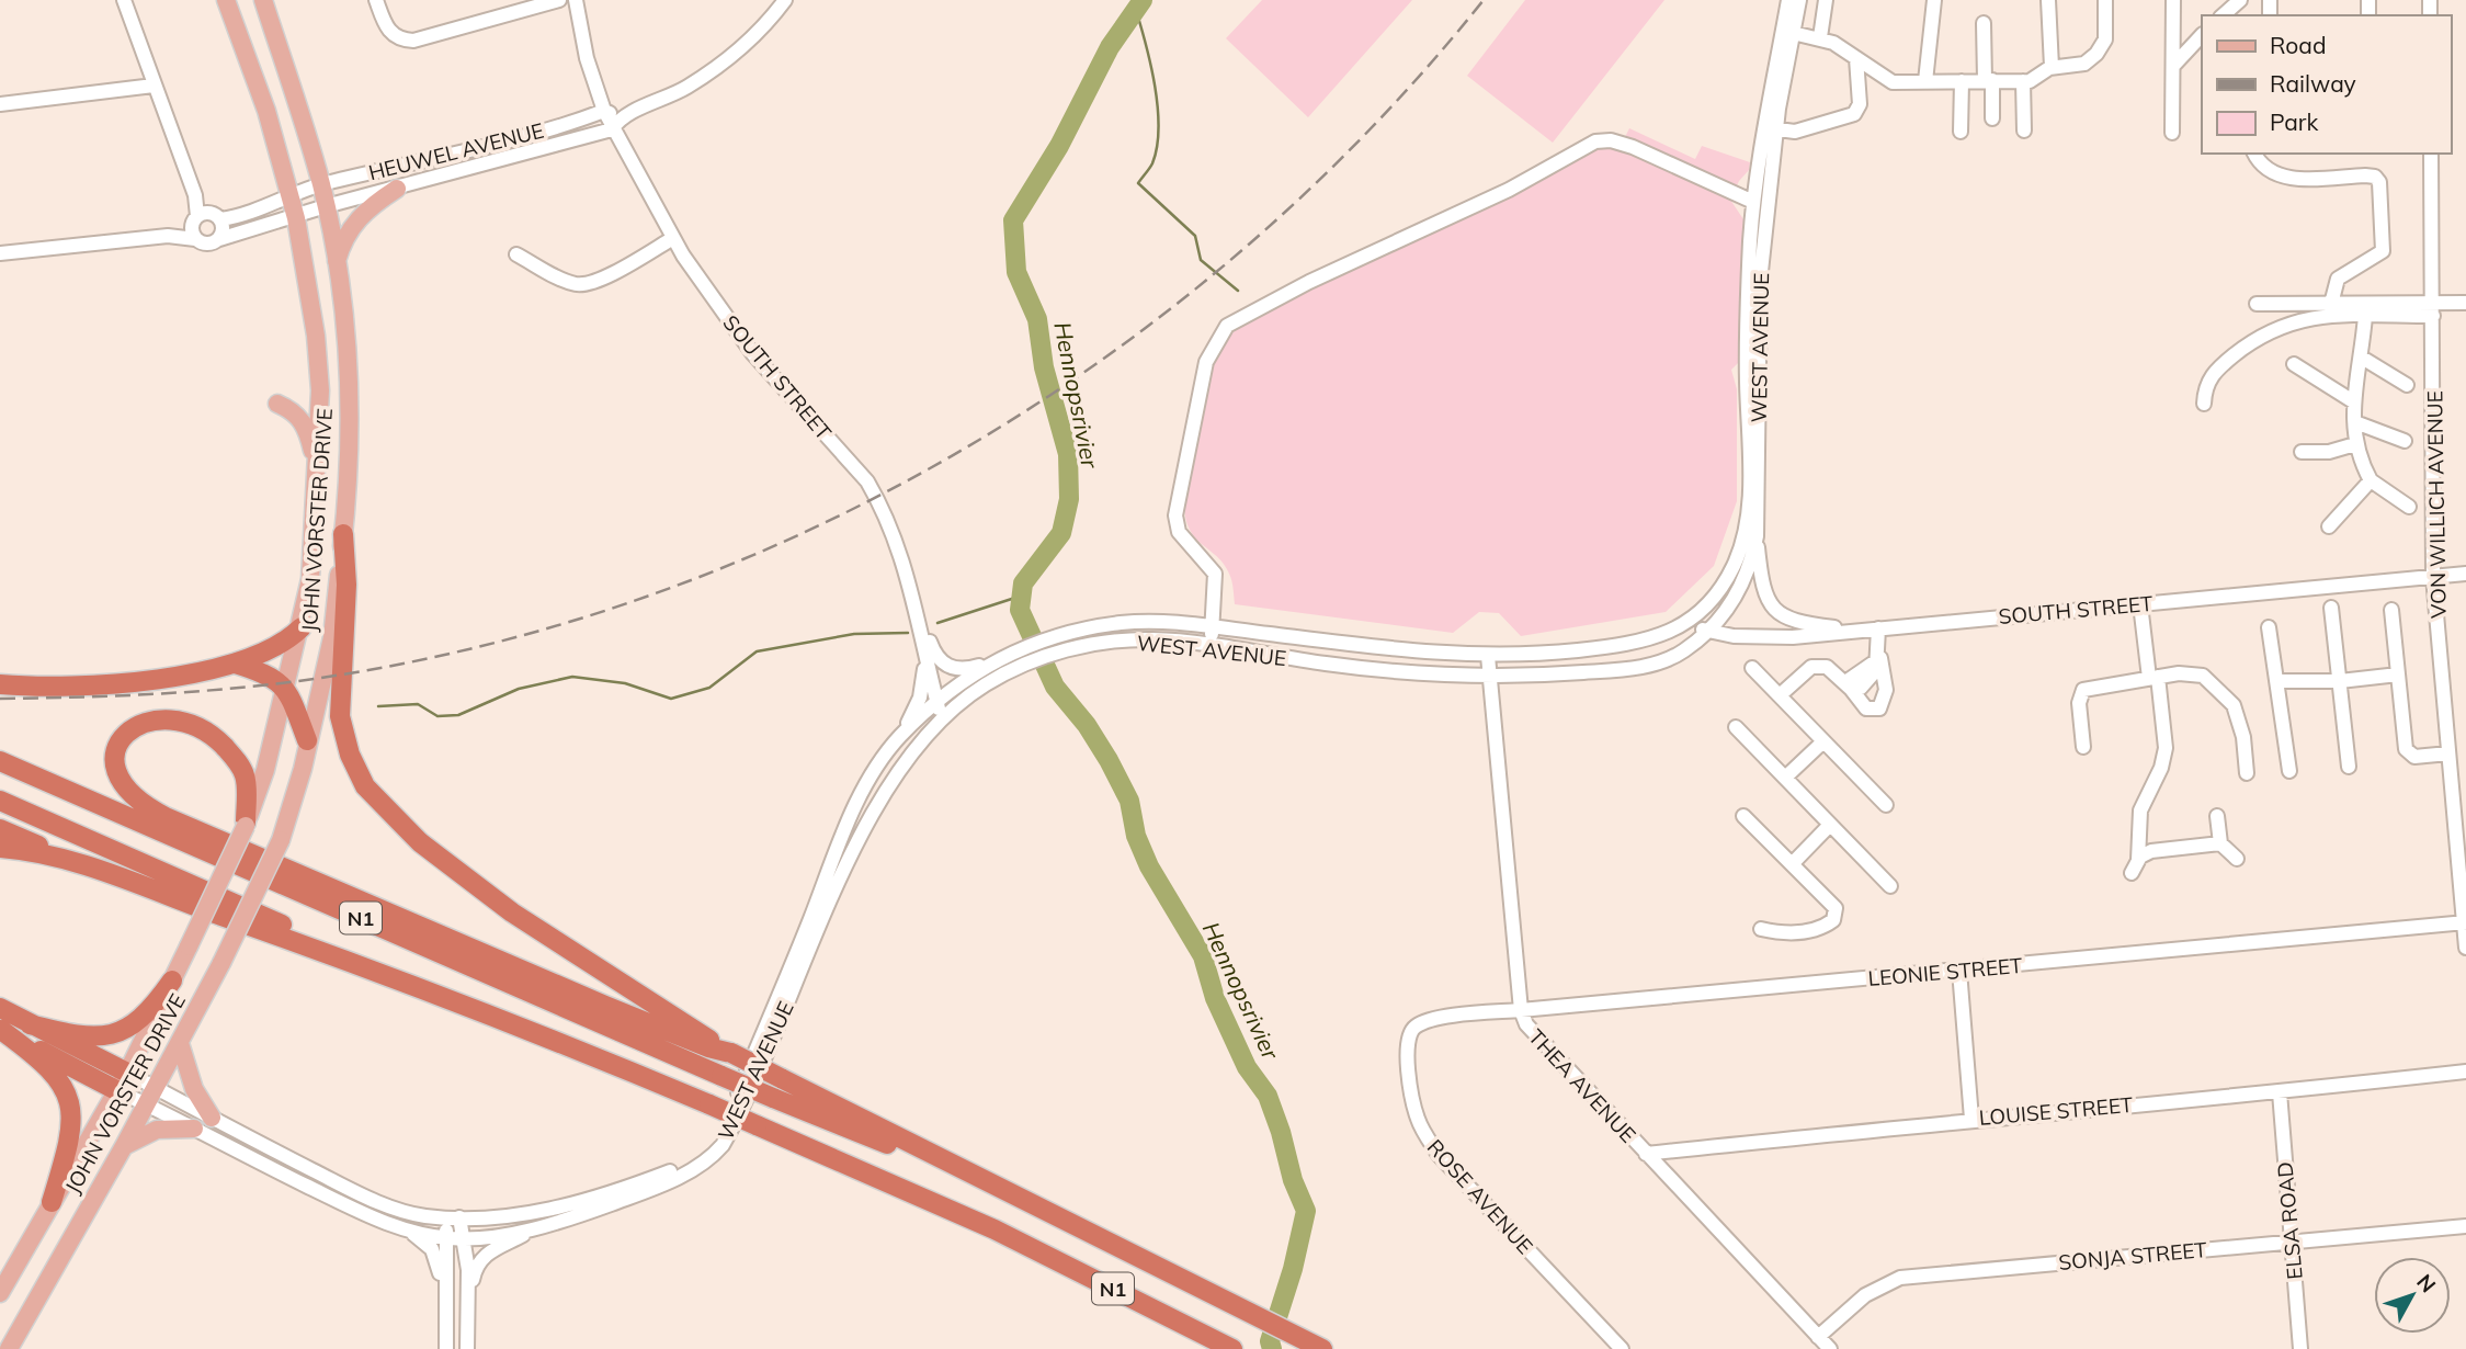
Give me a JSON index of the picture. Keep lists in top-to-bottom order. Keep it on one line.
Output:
{"streets":{"highway":["N1"],"main road":["JOHN VORSTER DRIVE"],"street":["HEUWEL AVENUE","WEST AVENUE","SOUTH STREET","VON WILLICH AVENUE","LEONIE STREET","THEA AVENUE","LOUISE STREET","ROSE AVENUE","ELSA ROAD","SONJA STREET"]},"crossings":[["HEUWEL AVENUE","SOUTH STREET"],["HEUWEL AVENUE","JOHN VORSTER DRIVE"],["WEST AVENUE","SOUTH STREET"],["WEST AVENUE","JOHN VORSTER DRIVE"],["WEST AVENUE","THEA AVENUE"],["SOUTH STREET","VON WILLICH AVENUE"],["VON WILLICH AVENUE","LEONIE STREET"],["LEONIE STREET","THEA AVENUE"],["LEONIE STREET","ROSE AVENUE"],["THEA AVENUE","LOUISE STREET"],["THEA AVENUE","SONJA STREET"],["LOUISE STREET","ELSA ROAD"],["ELSA ROAD","SONJA STREET"]],"water":["Hennopsrivier"],"legend":["Road","Railway","Park"],"north":"top right"}
